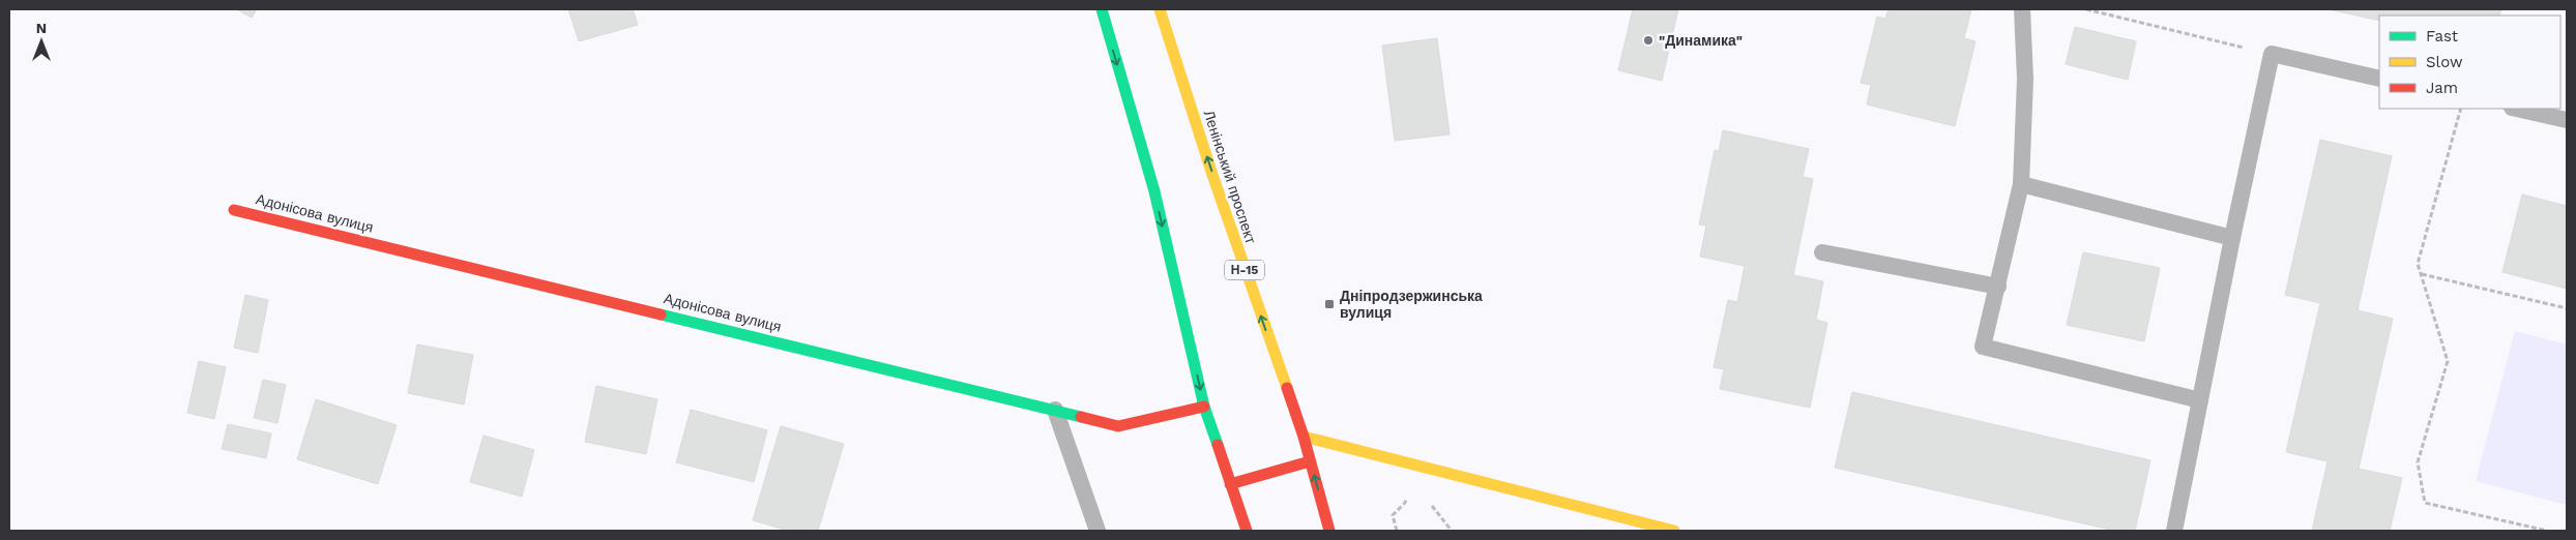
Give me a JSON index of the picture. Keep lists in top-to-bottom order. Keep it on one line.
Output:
{"streets":{"street":["Ленінський проспект","Адонісова вулиця","Н-15"]},"places":{"other":["\"Динамика\""],"transit":["Дніпродзержинська вулиця"]},"legend":["Fast","Slow","Jam"],"north":"top"}
